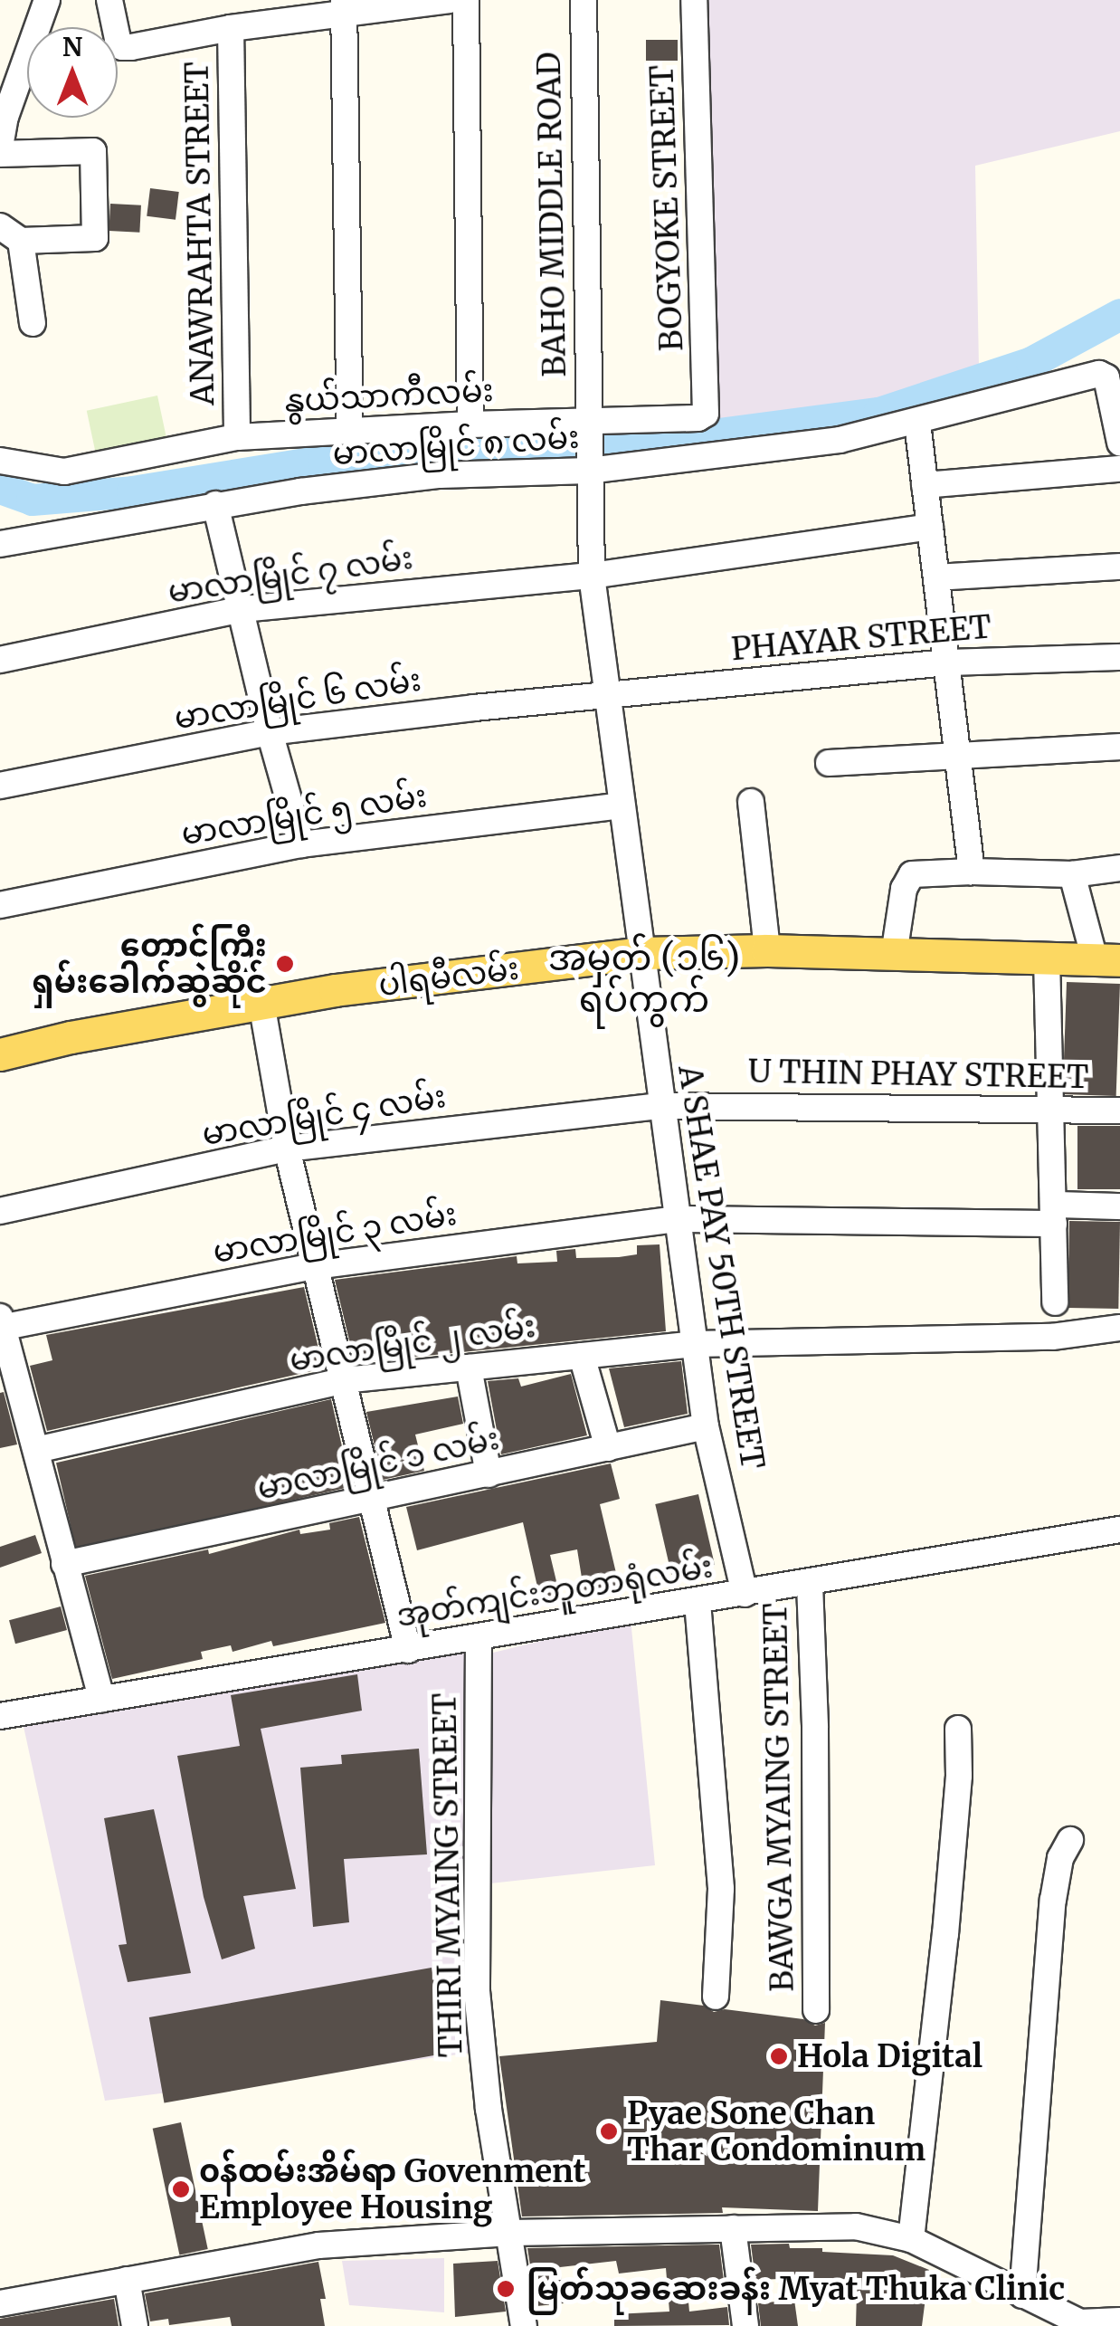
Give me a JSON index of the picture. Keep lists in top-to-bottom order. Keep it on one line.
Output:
{"streets":{"main road":["ပါရမီလမ်း"],"street":["BOGYOKE STREET","BAHO MIDDLE ROAD","ANAWRAHTA STREET","နွယ်သာကီလမ်း","မာလာမြိုင် ၈ လမ်း","မာလာမြိုင် ၇ လမ်း","PHAYAR STREET","မာလာမြိုင် ၆ လမ်း","မာလာမြိုင် ၅ လမ်း","U THIN PHAY STREET","မာလာမြိုင် ၄ လမ်း","မာလာမြိုင် ၃ လမ်း","A SHAE PAY 50TH STREET","မာလာမြိုင် ၂ လမ်း","မာလာမြိုင် ၁ လမ်း","အုတ်ကျင်းဘူတာရုံလမ်း","BAWGA MYAING STREET","THIRI MYAING STREET"]},"crossings":[["BOGYOKE STREET","နွယ်သာကီလမ်း"],["BAHO MIDDLE ROAD","နွယ်သာကီလမ်း"],["BAHO MIDDLE ROAD","မာလာမြိုင် ၈ လမ်း"],["BAHO MIDDLE ROAD","A SHAE PAY 50TH STREET"],["ANAWRAHTA STREET","နွယ်သာကီလမ်း"],["မာလာမြိုင် ၈ လမ်း","A SHAE PAY 50TH STREET"],["မာလာမြိုင် ၇ လမ်း","A SHAE PAY 50TH STREET"],["PHAYAR STREET","မာလာမြိုင် ၆ လမ်း"],["PHAYAR STREET","A SHAE PAY 50TH STREET"],["မာလာမြိုင် ၆ လမ်း","A SHAE PAY 50TH STREET"],["မာလာမြိုင် ၅ လမ်း","A SHAE PAY 50TH STREET"],["ပါရမီလမ်း","A SHAE PAY 50TH STREET"],["U THIN PHAY STREET","မာလာမြိုင် ၄ လမ်း"],["U THIN PHAY STREET","A SHAE PAY 50TH STREET"],["မာလာမြိုင် ၄ လမ်း","A SHAE PAY 50TH STREET"],["မာလာမြိုင် ၃ လမ်း","A SHAE PAY 50TH STREET"],["A SHAE PAY 50TH STREET","မာလာမြိုင် ၂ လမ်း"],["A SHAE PAY 50TH STREET","မာလာမြိုင် ၁ လမ်း"],["A SHAE PAY 50TH STREET","အုတ်ကျင်းဘူတာရုံလမ်း"],["အုတ်ကျင်းဘူတာရုံလမ်း","BAWGA MYAING STREET"],["အုတ်ကျင်းဘူတာရုံလမ်း","THIRI MYAING STREET"]],"districts":["အမှတ် (၁၆) ရပ်ကွက်"],"places":["တောင်ကြီး ရှမ်းခေါက်ဆွဲဆိုင်","Hola Digital","Pyae Sone Chan Thar Condominum","၀န်ထမ်းအိမ်ရာ Govenment Employee Housing","မြတ်သုခဆေးခန်း Myat Thuka Clinic"],"north":"top"}
